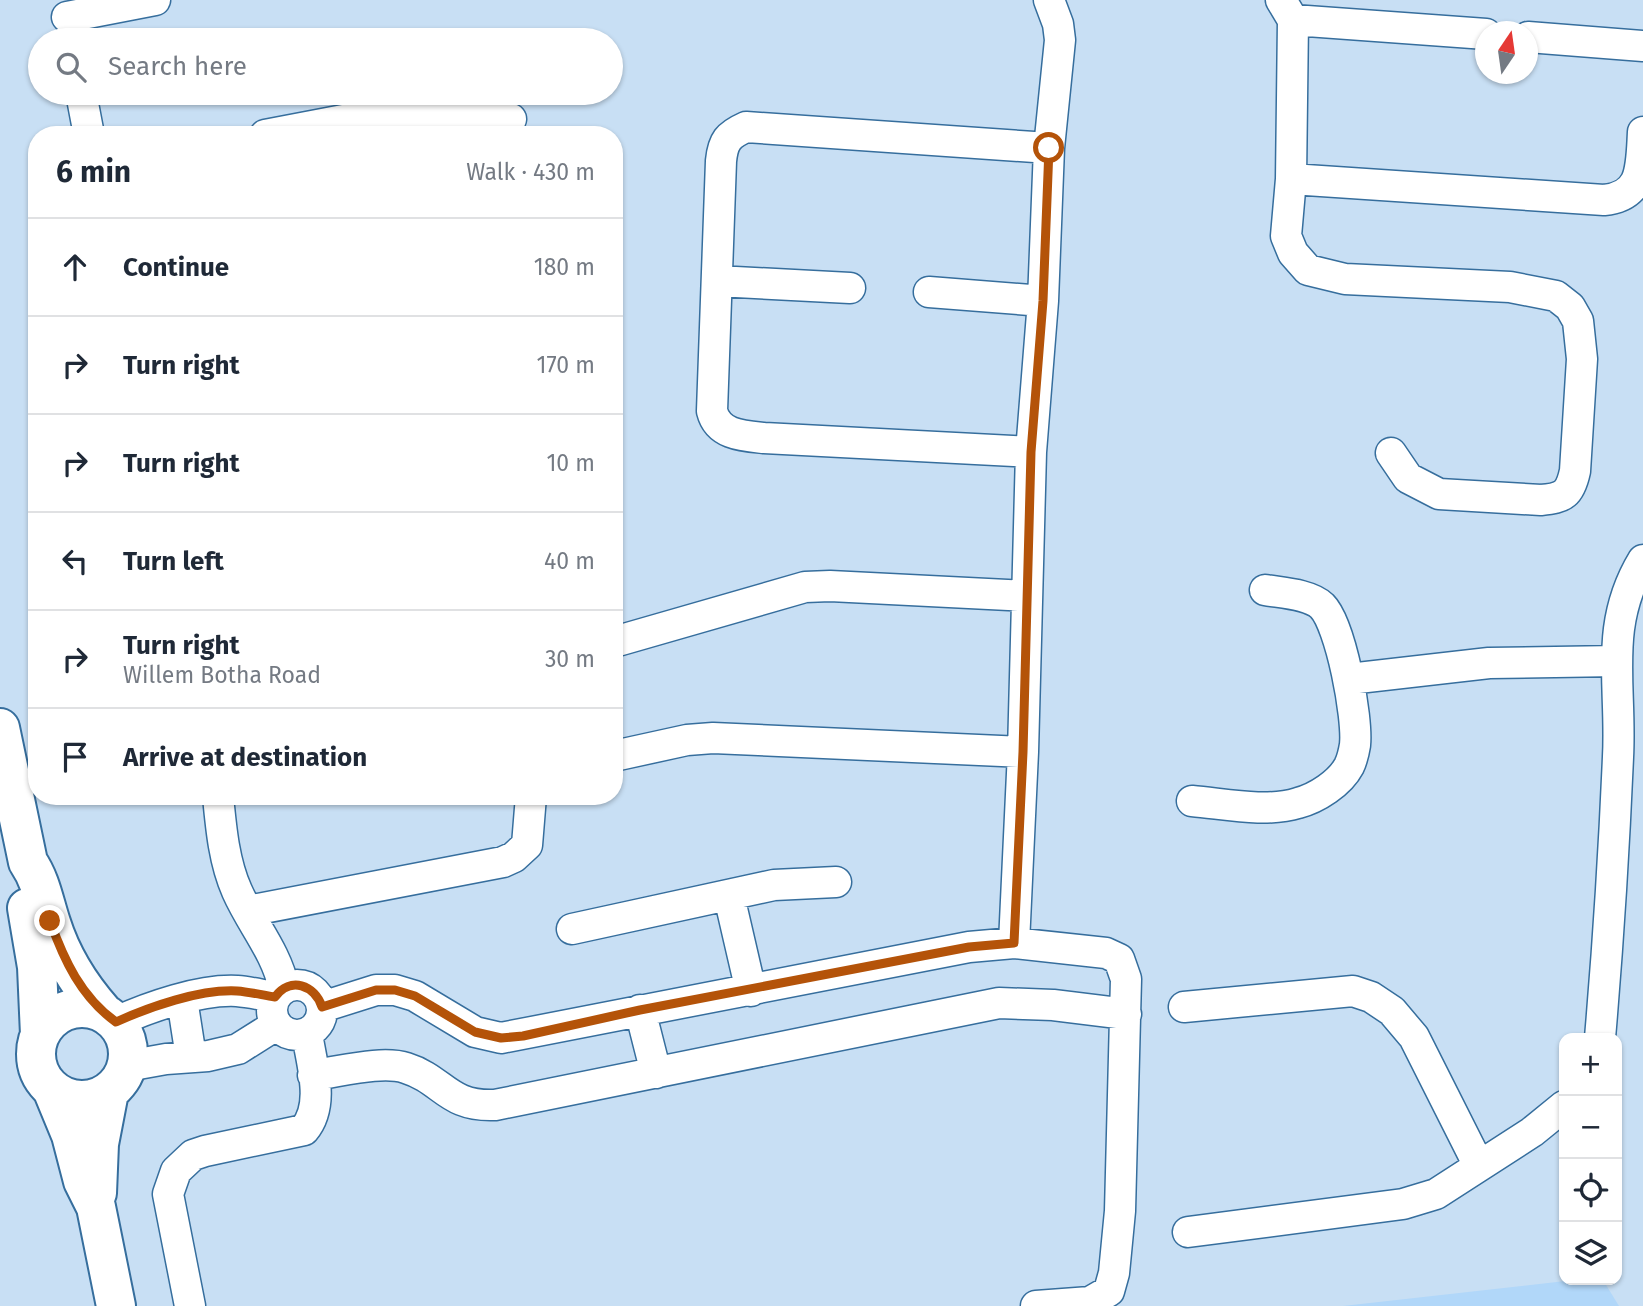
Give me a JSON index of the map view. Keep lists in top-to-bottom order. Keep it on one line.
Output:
{"north":"top","page":{"search":"Search here","heading":["6 min","Walk · 430 m"],"list":[["Continue","180 m"],["Turn right","170 m"],["Turn right","10 m"],["Turn left","40 m"],["Turn right","Willem Botha Road","30 m"],"Arrive at destination"],"map_buttons":["+","−"]}}
